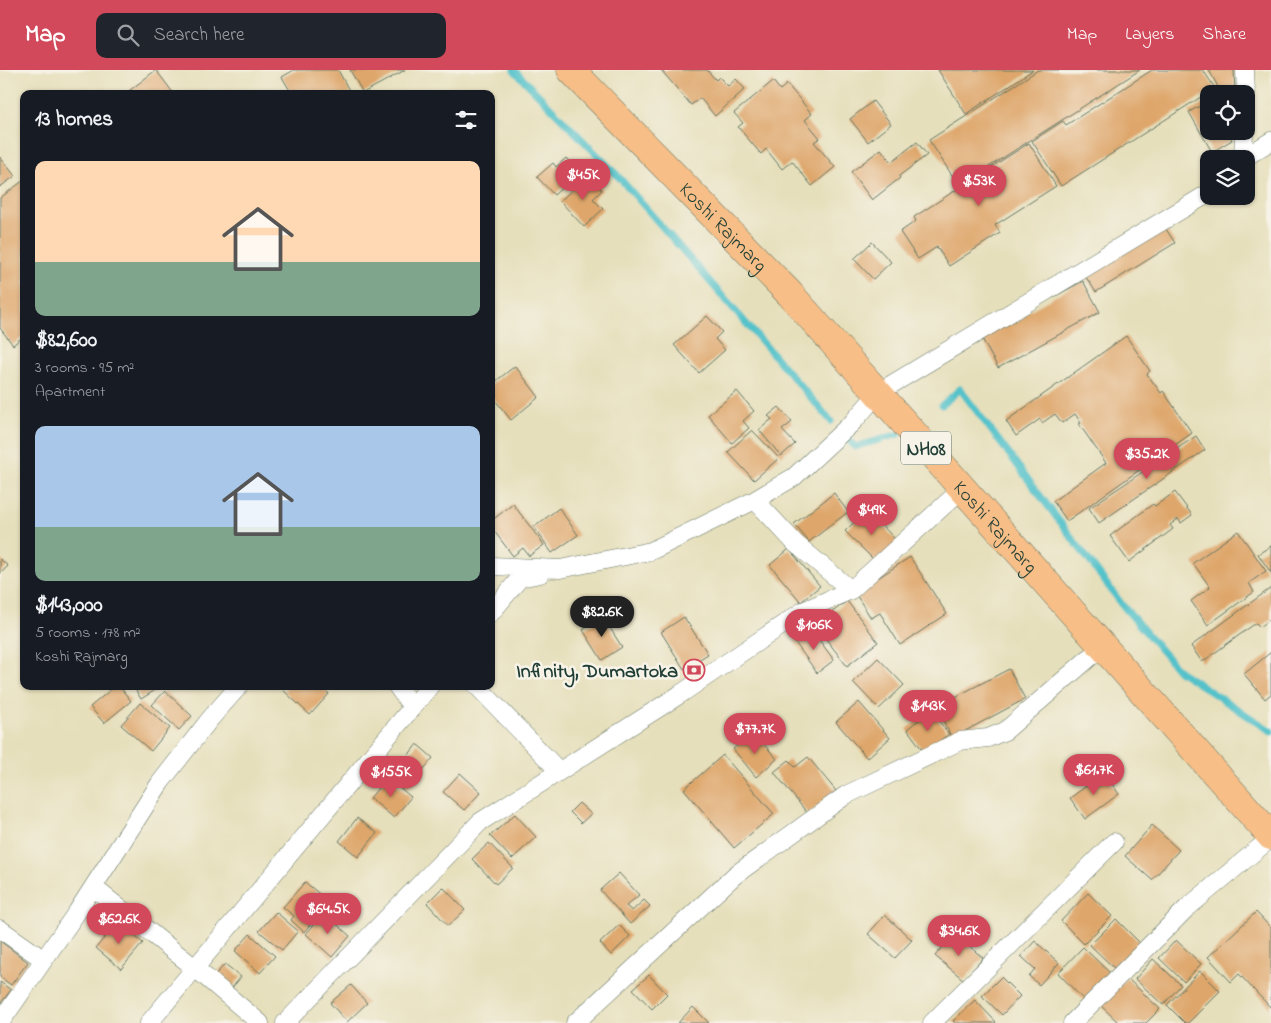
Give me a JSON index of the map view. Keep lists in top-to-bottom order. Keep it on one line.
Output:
{"streets":{"main road":["Koshi Rajmarg","NH08"]},"places":{"bank":["Infinity, Dumartoka"]},"page":{"header":"Map","search":"Search here","nav":["Map","Layers","Share"],"heading":"13 homes","list":[{"name":"$82,600","note":"3 rooms · 95 m² · Apartment"},{"name":"$143,000","note":"5 rooms · 178 m² · Koshi Rajmarg"}],"price":["$45K","$53K","$35.2K","$49K","$82.6K","$106K","$143K","$77.7K","$61.7K","$155K","$64.5K","$62.6K","$34.6K"]}}
